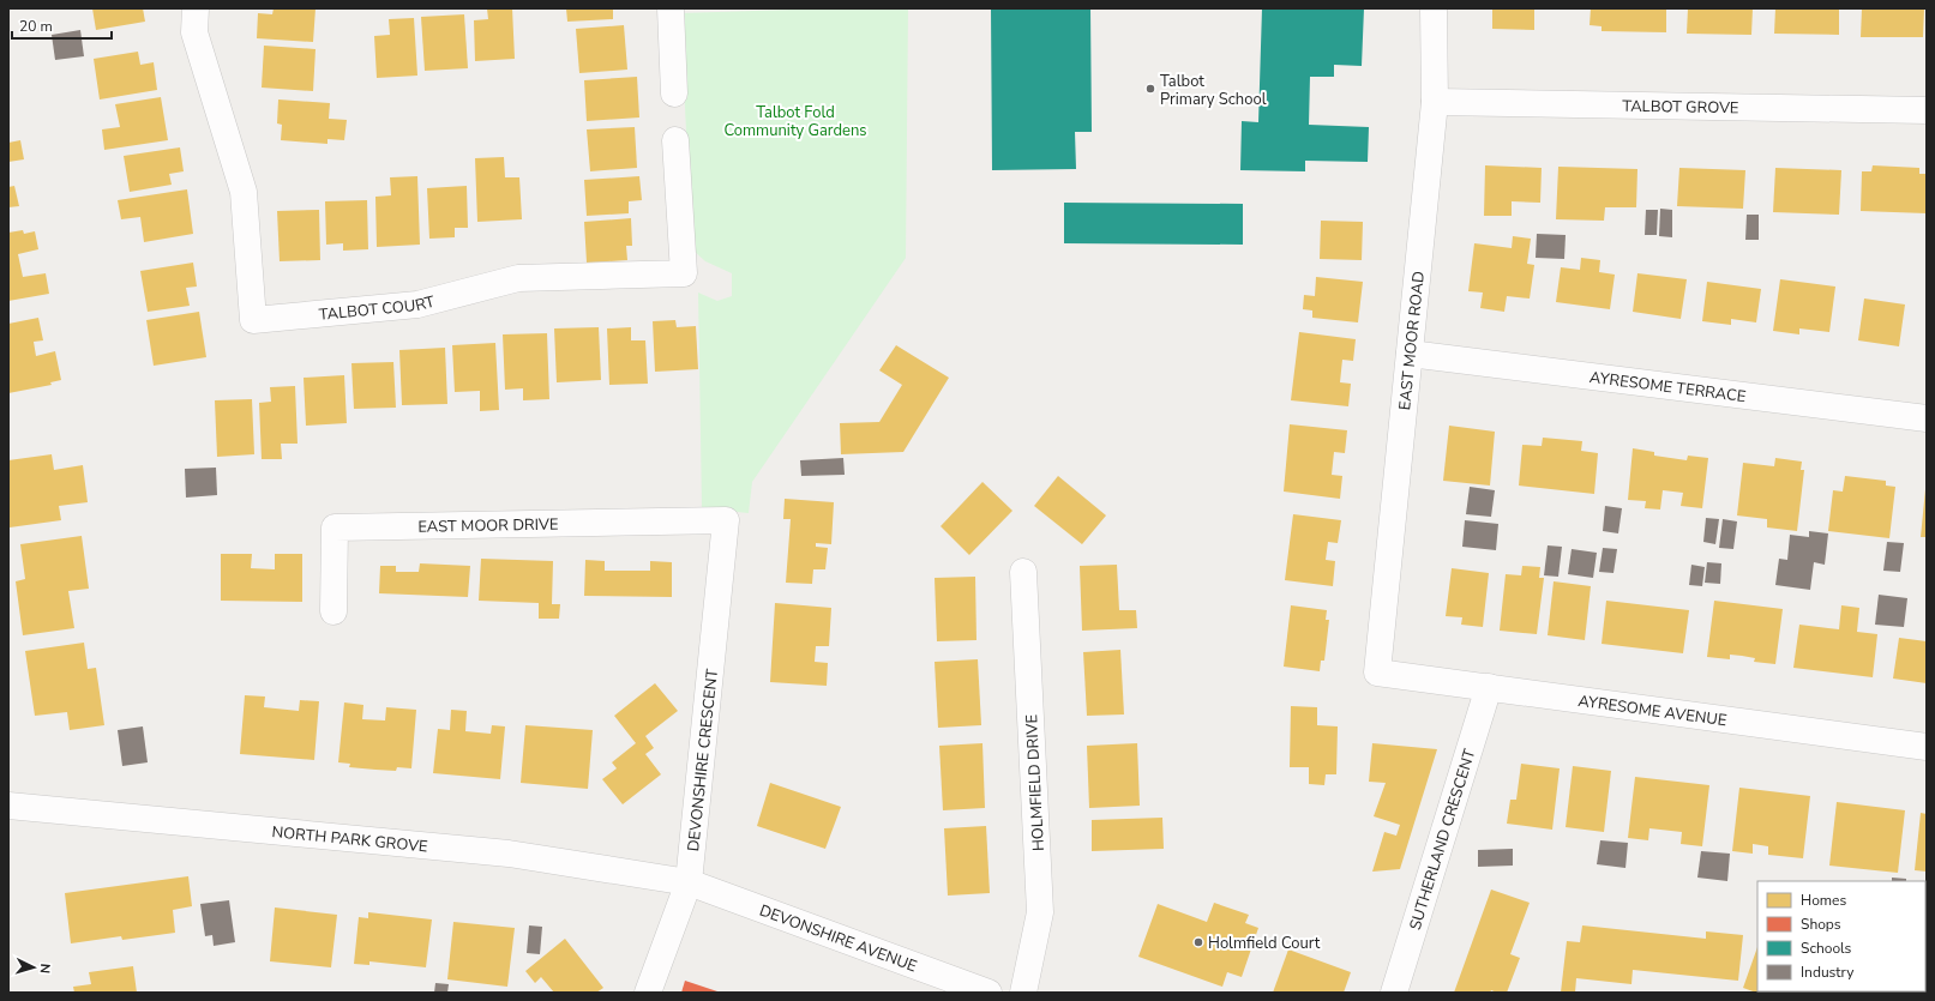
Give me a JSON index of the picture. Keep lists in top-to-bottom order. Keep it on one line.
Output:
{"streets":{"street":["TALBOT GROVE","TALBOT COURT","EAST MOOR ROAD","AYRESOME TERRACE","EAST MOOR DRIVE","AYRESOME AVENUE","DEVONSHIRE CRESCENT","HOLMFIELD DRIVE","NORTH PARK GROVE","SUTHERLAND CRESCENT","DEVONSHIRE AVENUE"]},"crossings":[["TALBOT GROVE","EAST MOOR ROAD"],["EAST MOOR ROAD","AYRESOME TERRACE"],["EAST MOOR ROAD","AYRESOME AVENUE"],["EAST MOOR DRIVE","DEVONSHIRE CRESCENT"],["AYRESOME AVENUE","SUTHERLAND CRESCENT"],["DEVONSHIRE CRESCENT","NORTH PARK GROVE"],["DEVONSHIRE CRESCENT","DEVONSHIRE AVENUE"],["NORTH PARK GROVE","DEVONSHIRE AVENUE"]],"parks":["Talbot Fold Community Gardens"],"places":["Talbot Primary School","Holmfield Court"],"legend":["Homes","Shops","Schools","Industry"],"scale_bar":"20 m","north":"right"}
